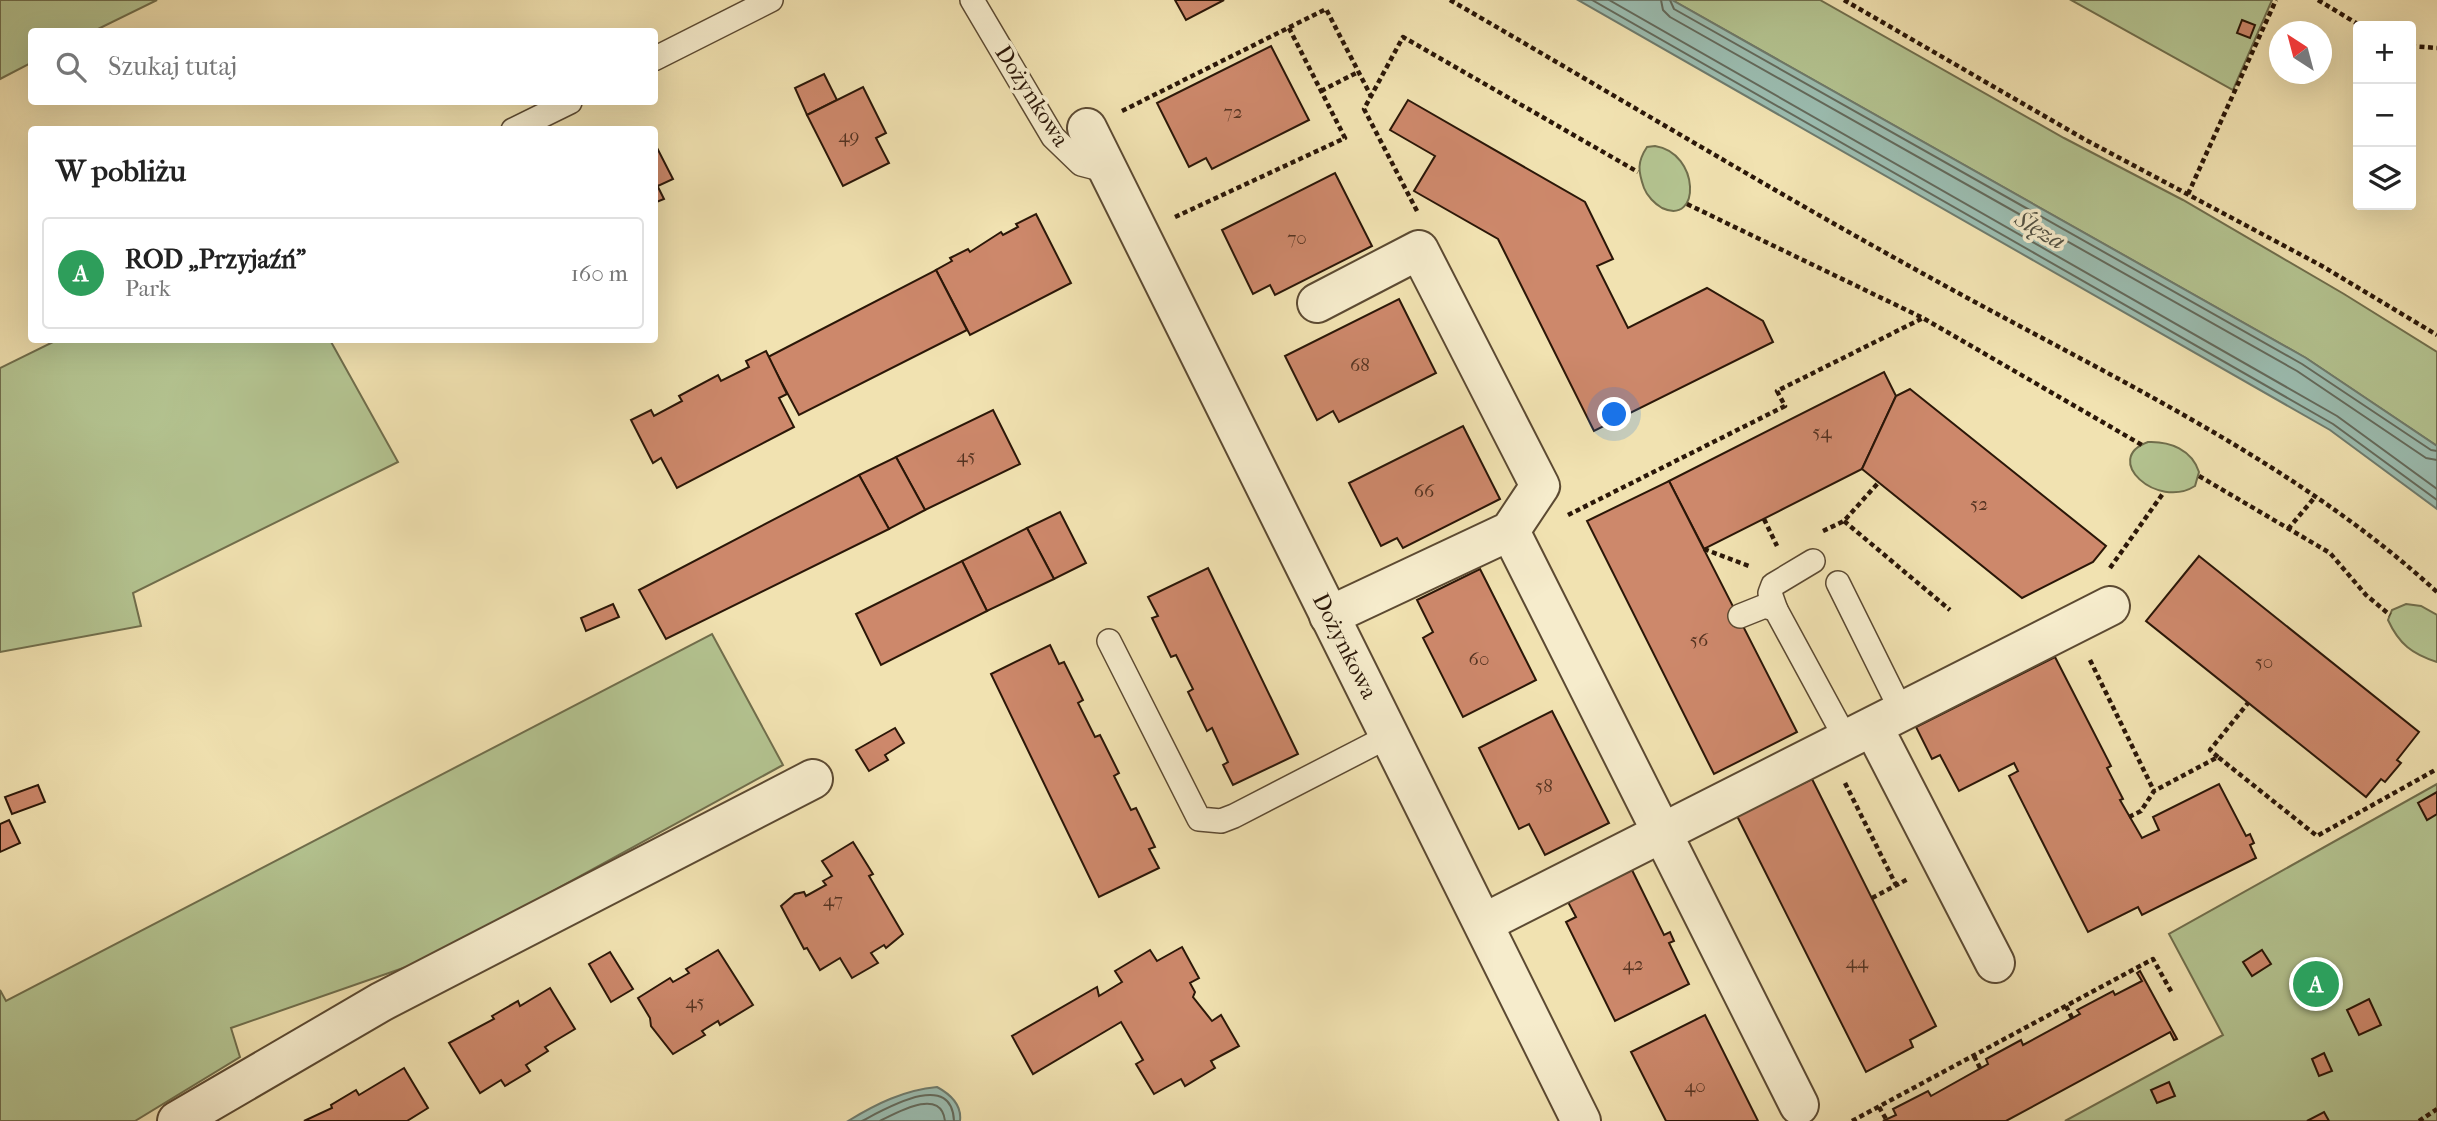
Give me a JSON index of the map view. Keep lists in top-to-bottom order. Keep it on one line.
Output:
{"streets":{"street":["Dożynkowa"]},"water":["Ślęza"],"house_numbers":["72","49","70","68","54","45","66","52","56","60","50","58","47","44","42","45","40"],"north":"top left","page":{"map_buttons":["+","−"],"search":"Szukaj tutaj","heading":"W pobliżu","list":[{"mark":"A","name":"ROD „Przyjaźń”","note":"Park","value":"160 m"}],"pins":"A"}}
